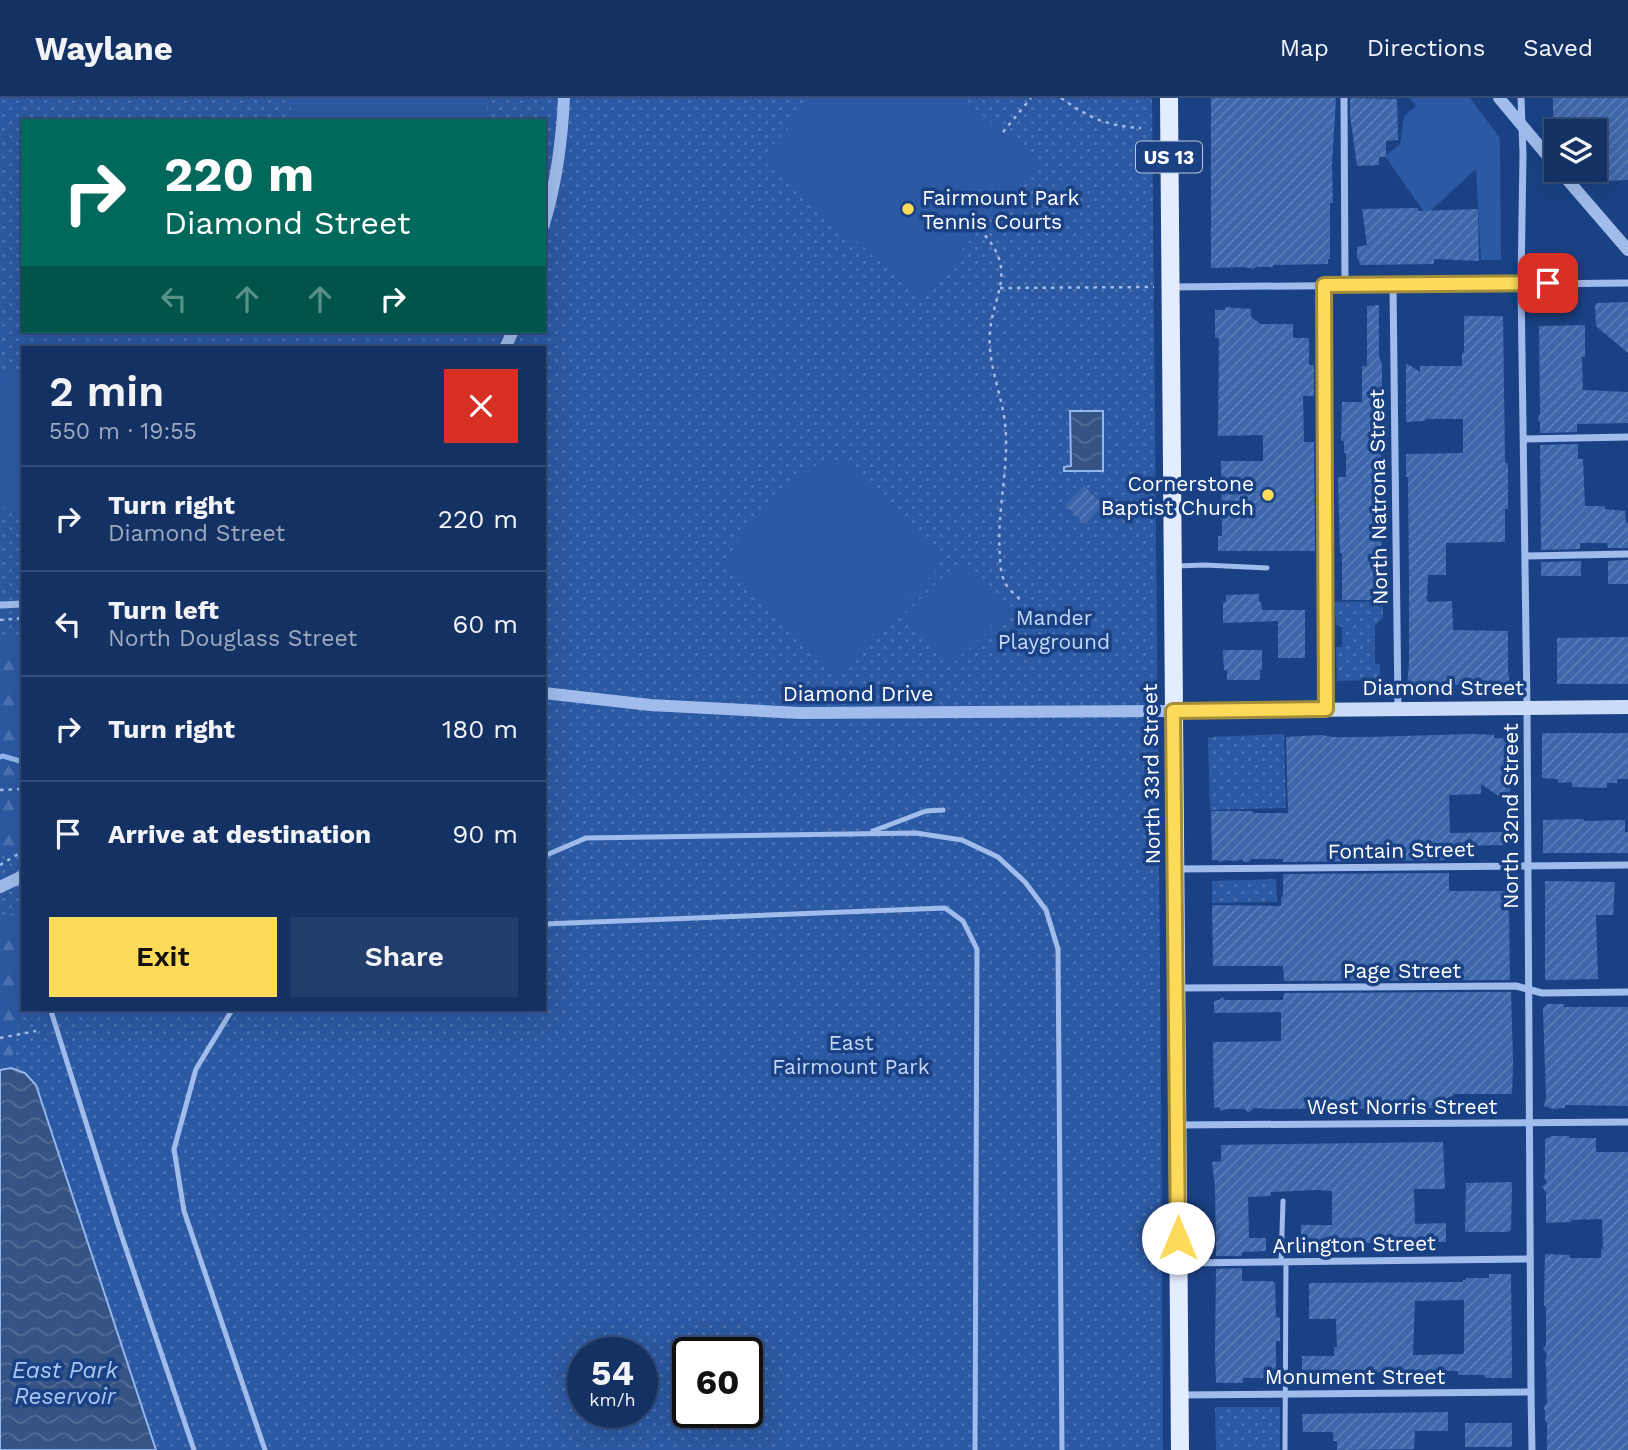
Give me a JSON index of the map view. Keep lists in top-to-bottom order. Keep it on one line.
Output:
{"streets":{"main road":["US 13","Diamond Street","North 33rd Street"],"street":["North Natrona Street","Diamond Drive","North 32nd Street","Fontain Street","Page Street","West Norris Street","Arlington Street","Monument Street"]},"crossings":[["North Natrona Street","Diamond Street"],["Diamond Street","Diamond Drive"],["Diamond Street","North 33rd Street"],["Diamond Street","North 32nd Street"],["Diamond Drive","North 33rd Street"],["North 33rd Street","Fontain Street"],["North 33rd Street","Page Street"],["North 33rd Street","West Norris Street"],["North 33rd Street","Arlington Street"],["North 33rd Street","Monument Street"],["North 32nd Street","Fontain Street"],["North 32nd Street","Page Street"],["North 32nd Street","West Norris Street"],["North 32nd Street","Arlington Street"],["North 32nd Street","Monument Street"]],"water":["East Park Reservoir"],"parks":["Mander Playground","East Fairmount Park"],"places":["Fairmount Park Tennis Courts","Cornerstone Baptist Church"],"page":{"header":"Waylane","nav":["Map","Directions","Saved"],"turn":["220 m","Diamond Street"],"heading":["2 min","550 m · 19:55"],"list":[{"name":"Turn right","note":"Diamond Street","value":"220 m"},{"name":"Turn left","note":"North Douglass Street","value":"60 m"},{"name":"Turn right","value":"180 m"},{"name":"Arrive at destination","value":"90 m"}],"buttons":["Exit","Share"],"speed":"54 km/h","limit":"60"}}
